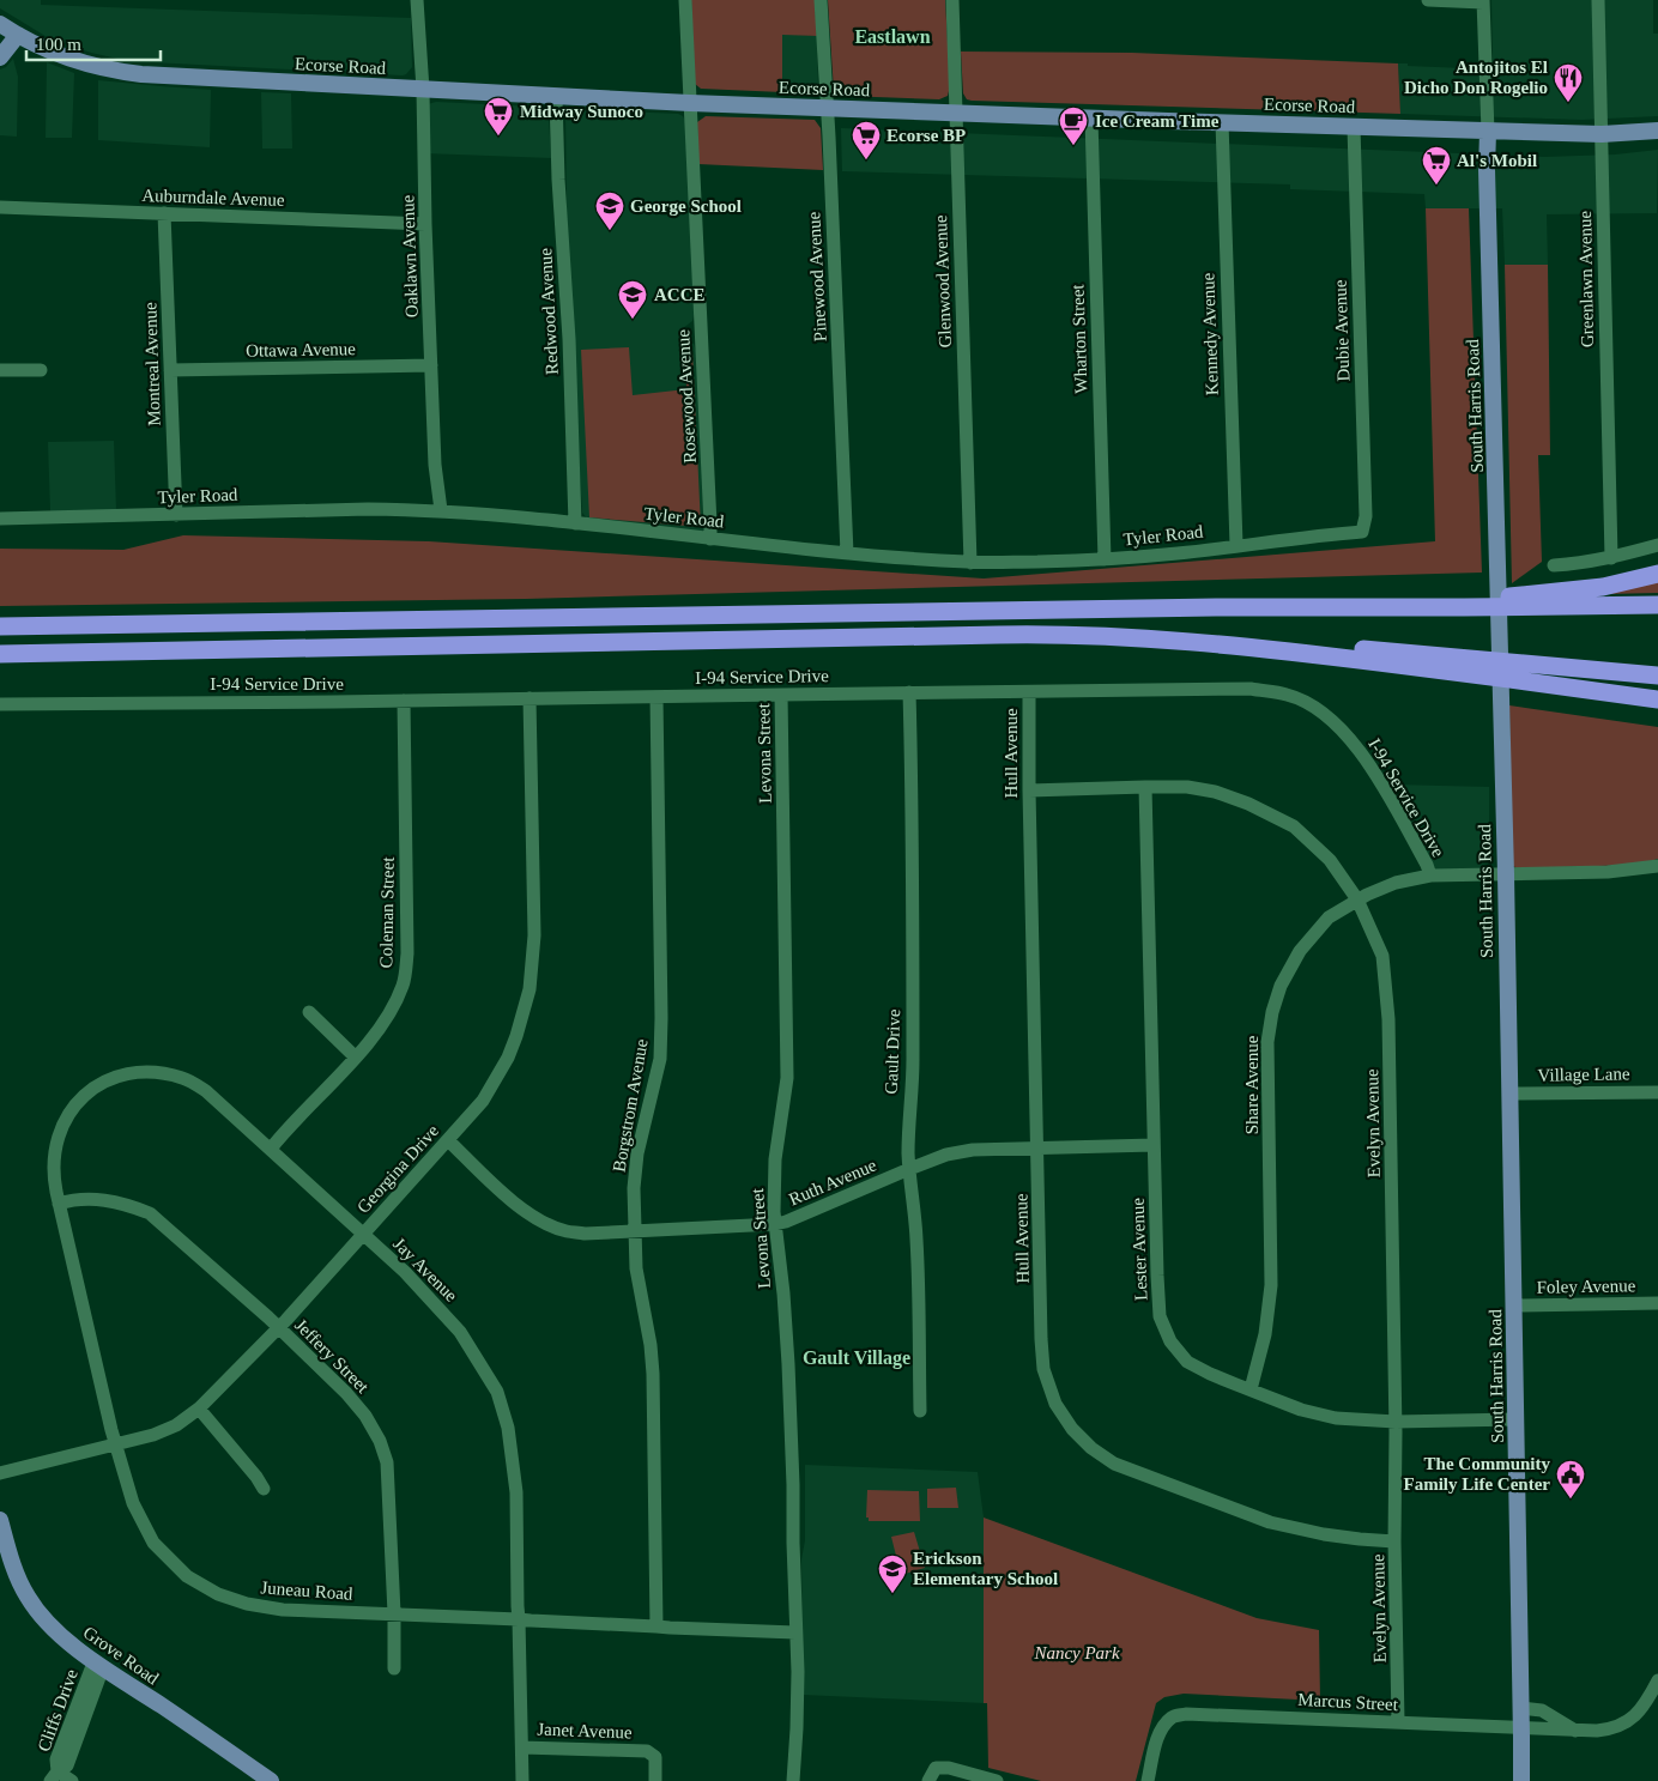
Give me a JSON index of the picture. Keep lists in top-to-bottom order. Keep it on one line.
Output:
{"streets":{"main road":["Ecorse Road","South Harris Road","Grove Road"],"street":["Auburndale Avenue","Oaklawn Avenue","Pinewood Avenue","Greenlawn Avenue","Glenwood Avenue","Redwood Avenue","Dubie Avenue","Kennedy Avenue","Wharton Street","Ottawa Avenue","Montreal Avenue","Rosewood Avenue","Tyler Road","I-94 Service Drive","Levona Street","Hull Avenue","Coleman Street","Gault Drive","Village Lane","Share Avenue","Borgstrom Avenue","Evelyn Avenue","Georgina Drive","Ruth Avenue","Lester Avenue","Jay Avenue","Foley Avenue","Jeffery Street","Juneau Road","Marcus Street","Cliffs Drive","Janet Avenue"]},"crossings":[["Ecorse Road","Oaklawn Avenue"],["Ecorse Road","Pinewood Avenue"],["Ecorse Road","Greenlawn Avenue"],["Ecorse Road","Glenwood Avenue"],["Ecorse Road","Redwood Avenue"],["Ecorse Road","Dubie Avenue"],["Ecorse Road","Kennedy Avenue"],["Ecorse Road","Wharton Street"],["Ecorse Road","Rosewood Avenue"],["Ecorse Road","South Harris Road"],["Auburndale Avenue","Oaklawn Avenue"],["Auburndale Avenue","Montreal Avenue"],["Oaklawn Avenue","Ottawa Avenue"],["Oaklawn Avenue","Tyler Road"],["Pinewood Avenue","Tyler Road"],["Glenwood Avenue","Tyler Road"],["Redwood Avenue","Tyler Road"],["Dubie Avenue","Tyler Road"],["Kennedy Avenue","Tyler Road"],["Wharton Street","Tyler Road"],["Ottawa Avenue","Montreal Avenue"],["Montreal Avenue","Tyler Road"],["Rosewood Avenue","Tyler Road"],["South Harris Road","Village Lane"],["South Harris Road","Share Avenue"],["South Harris Road","Lester Avenue"],["South Harris Road","Foley Avenue"],["South Harris Road","Marcus Street"],["I-94 Service Drive","Levona Street"],["I-94 Service Drive","Hull Avenue"],["I-94 Service Drive","Coleman Street"],["I-94 Service Drive","Gault Drive"],["I-94 Service Drive","Share Avenue"],["I-94 Service Drive","Borgstrom Avenue"],["I-94 Service Drive","Georgina Drive"],["Levona Street","Ruth Avenue"],["Levona Street","Juneau Road"],["Hull Avenue","Evelyn Avenue"],["Hull Avenue","Ruth Avenue"],["Coleman Street","Jay Avenue"],["Gault Drive","Ruth Avenue"],["Share Avenue","Evelyn Avenue"],["Share Avenue","Lester Avenue"],["Borgstrom Avenue","Ruth Avenue"],["Borgstrom Avenue","Juneau Road"],["Evelyn Avenue","Lester Avenue"],["Evelyn Avenue","Marcus Street"],["Georgina Drive","Ruth Avenue"],["Georgina Drive","Jay Avenue"],["Georgina Drive","Jeffery Street"],["Georgina Drive","Juneau Road"],["Ruth Avenue","Lester Avenue"],["Jay Avenue","Jeffery Street"],["Jay Avenue","Juneau Road"],["Jay Avenue","Janet Avenue"],["Jeffery Street","Juneau Road"],["Grove Road","Cliffs Drive"]],"districts":["Eastlawn","Gault Village"],"parks":["Nancy Park"],"places":{"restaurant":["Antojitos El Dicho Don Rogelio"],"supermarket":["Midway Sunoco","Ecorse BP","Al's Mobil"],"cafe":["Ice Cream Time"],"school or university":["George School","ACCE","Erickson Elementary School"],"public building":["The Community Family Life Center"]},"scale_bar":"100 m"}
